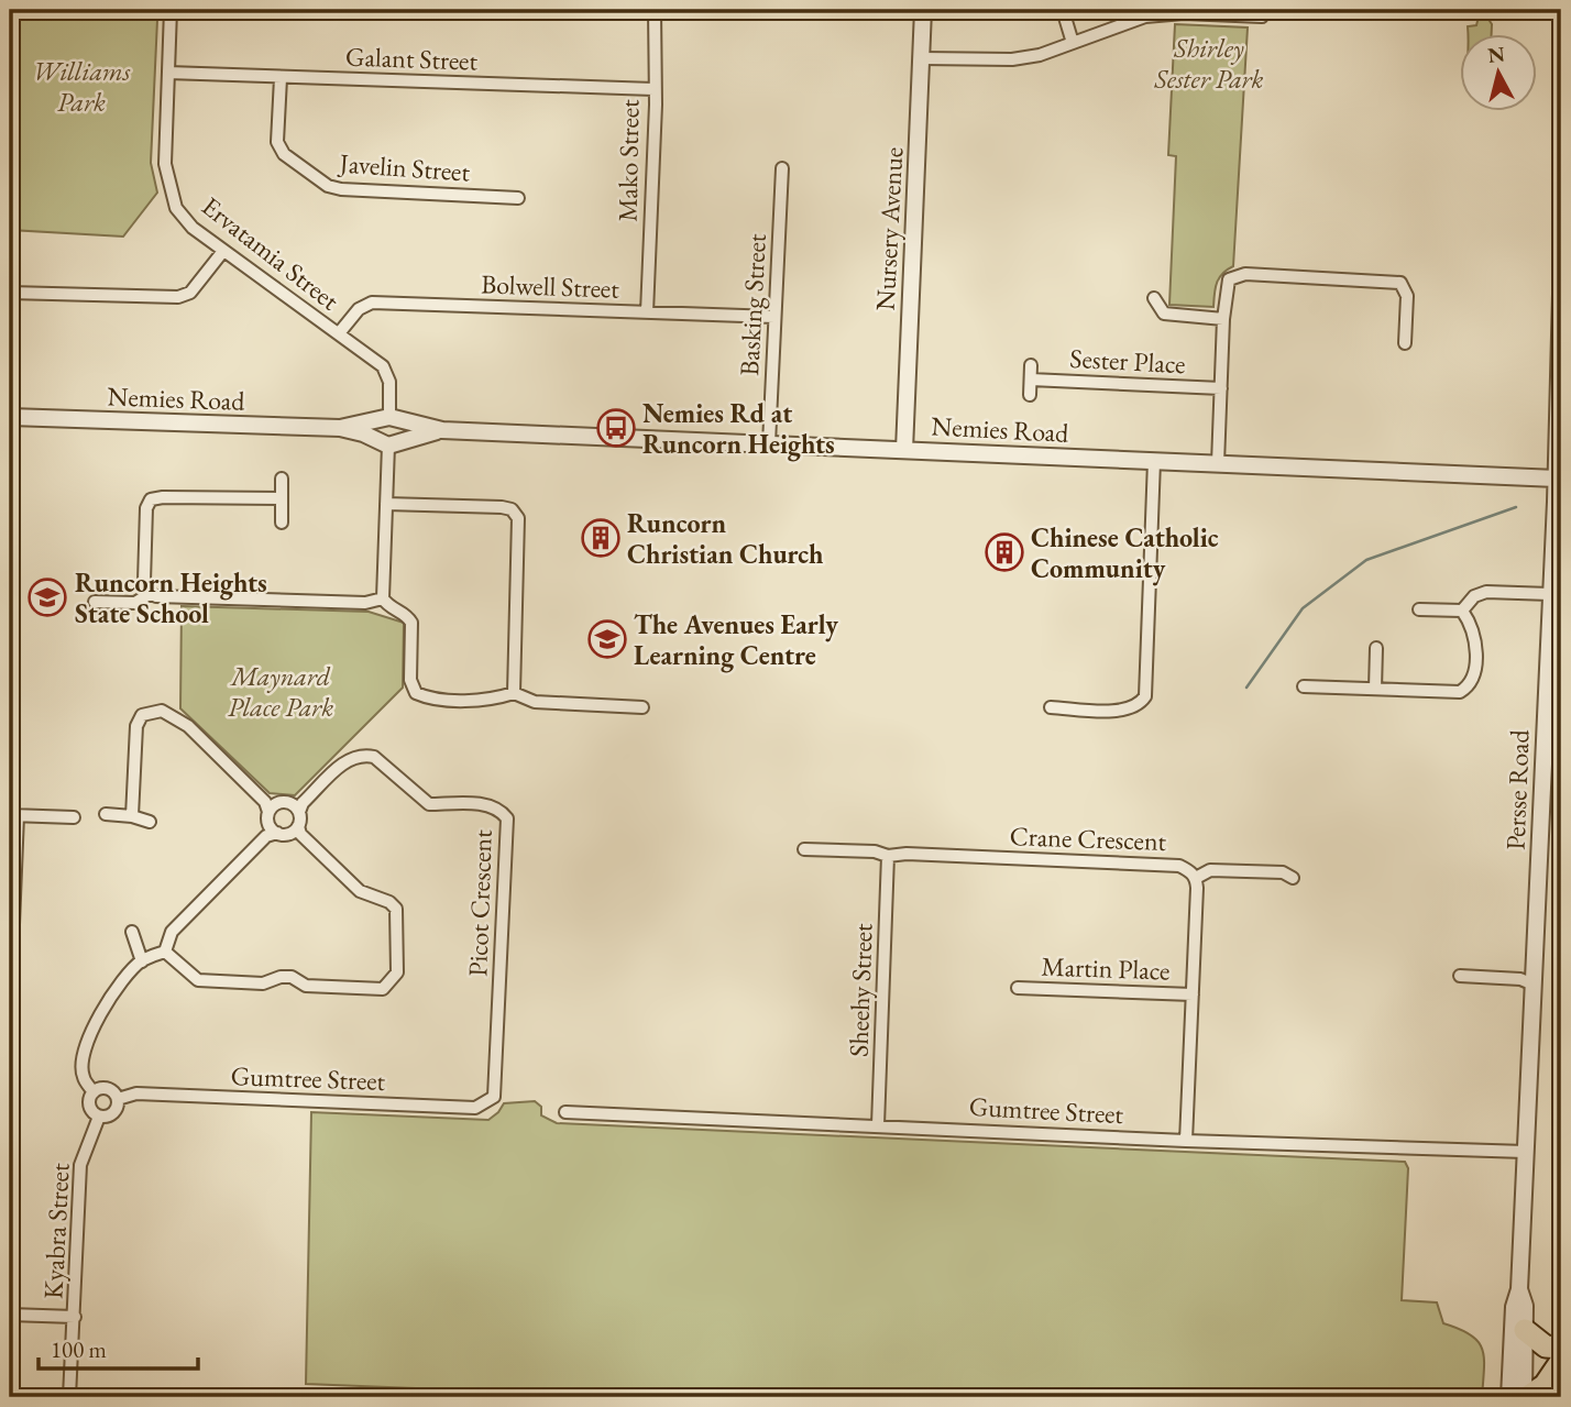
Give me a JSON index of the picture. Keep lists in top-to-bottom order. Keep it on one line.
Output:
{"streets":{"street":["Galant Street","Mako Street","Javelin Street","Nursery Avenue","Ervatamia Street","Bolwell Street","Basking Street","Sester Place","Nemies Road","Persse Road","Crane Crescent","Picot Crescent","Martin Place","Sheehy Street","Gumtree Street","Kyabra Street"]},"crossings":[["Galant Street","Mako Street"],["Galant Street","Javelin Street"],["Galant Street","Ervatamia Street"],["Mako Street","Bolwell Street"],["Nursery Avenue","Nemies Road"],["Ervatamia Street","Bolwell Street"],["Ervatamia Street","Nemies Road"],["Bolwell Street","Basking Street"],["Basking Street","Nemies Road"],["Nemies Road","Persse Road"],["Persse Road","Gumtree Street"],["Crane Crescent","Martin Place"],["Crane Crescent","Sheehy Street"],["Crane Crescent","Gumtree Street"],["Picot Crescent","Gumtree Street"],["Sheehy Street","Gumtree Street"],["Gumtree Street","Kyabra Street"]],"parks":["Shirley Sester Park","Williams Park","Maynard Place Park"],"places":{"bus stop":["Nemies Rd at Runcorn Heights"],"building":["Runcorn Christian Church","Chinese Catholic Community"],"school or university":["Runcorn Heights State School","The Avenues Early Learning Centre"]},"scale_bar":"100 m","north":"top"}
